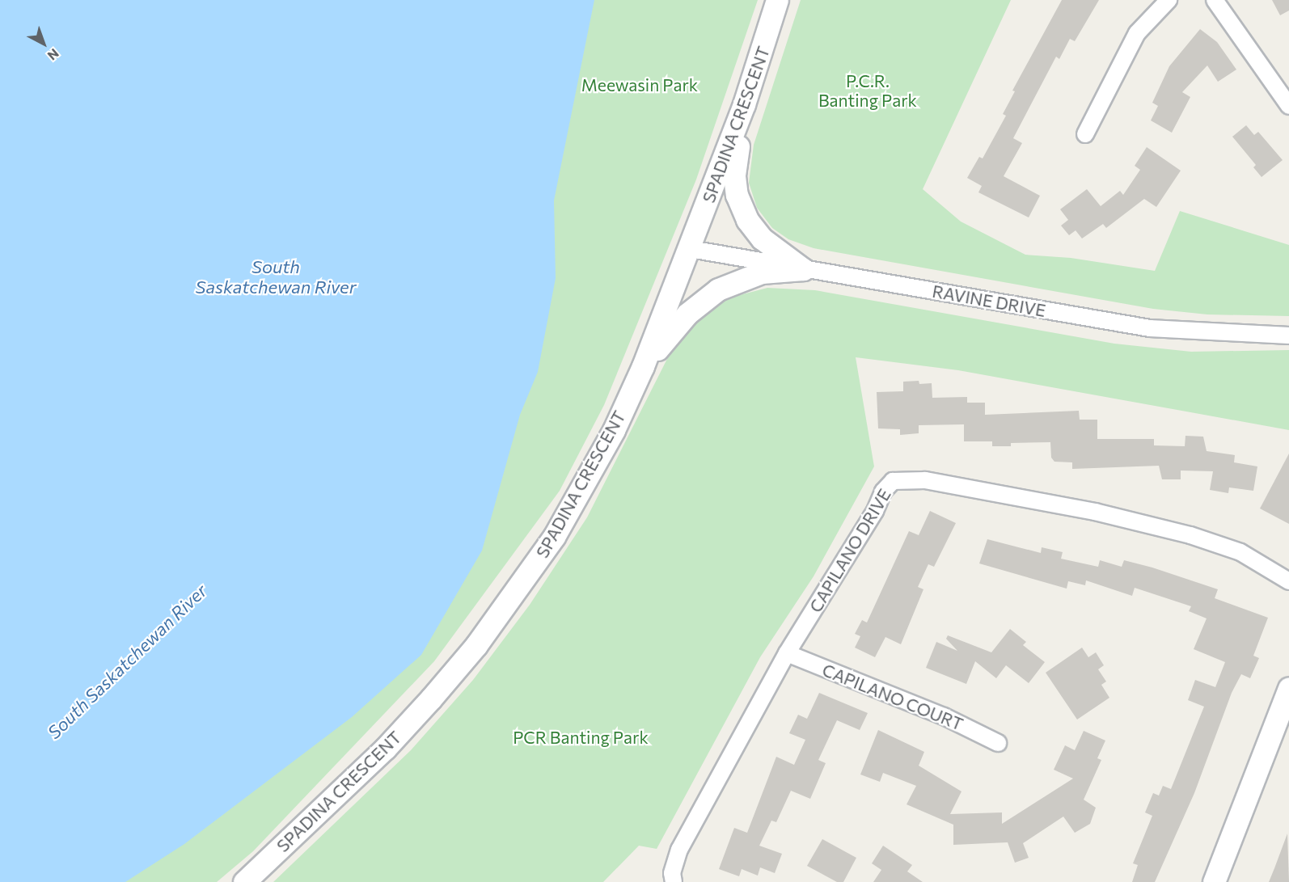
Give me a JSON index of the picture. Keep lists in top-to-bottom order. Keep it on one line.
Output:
{"streets":{"street":["SPADINA CRESCENT","RAVINE DRIVE","CAPILANO DRIVE","CAPILANO COURT"]},"crossings":[["SPADINA CRESCENT","RAVINE DRIVE"],["CAPILANO DRIVE","CAPILANO COURT"]],"water":["South Saskatchewan River"],"parks":["P.C.R. Banting Park","Meewasin Park","PCR Banting Park"],"north":"bottom right"}
